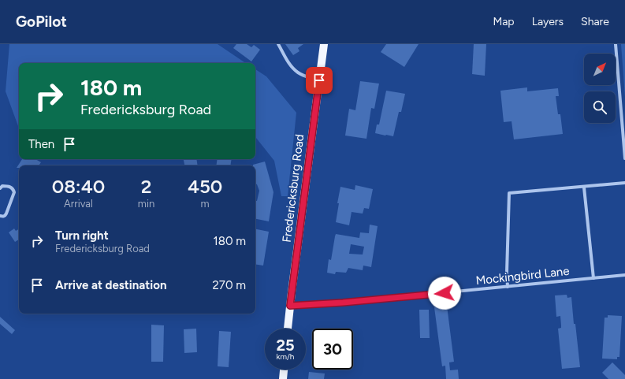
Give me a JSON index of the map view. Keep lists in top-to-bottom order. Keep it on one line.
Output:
{"streets":{"main road":["Fredericksburg Road"],"street":["Mockingbird Lane"]},"crossings":[["Fredericksburg Road","Mockingbird Lane"]],"north":"top right","page":{"header":"GoPilot","nav":["Map","Layers","Share"],"turn":["180 m","Fredericksburg Road"],"then":"Then","eta":["08:40","Arrival","2","min","450","m"],"list":[{"name":"Turn right","note":"Fredericksburg Road","value":"180 m"},{"name":"Arrive at destination","value":"270 m"}],"speed":"25 km/h","limit":"30"}}
